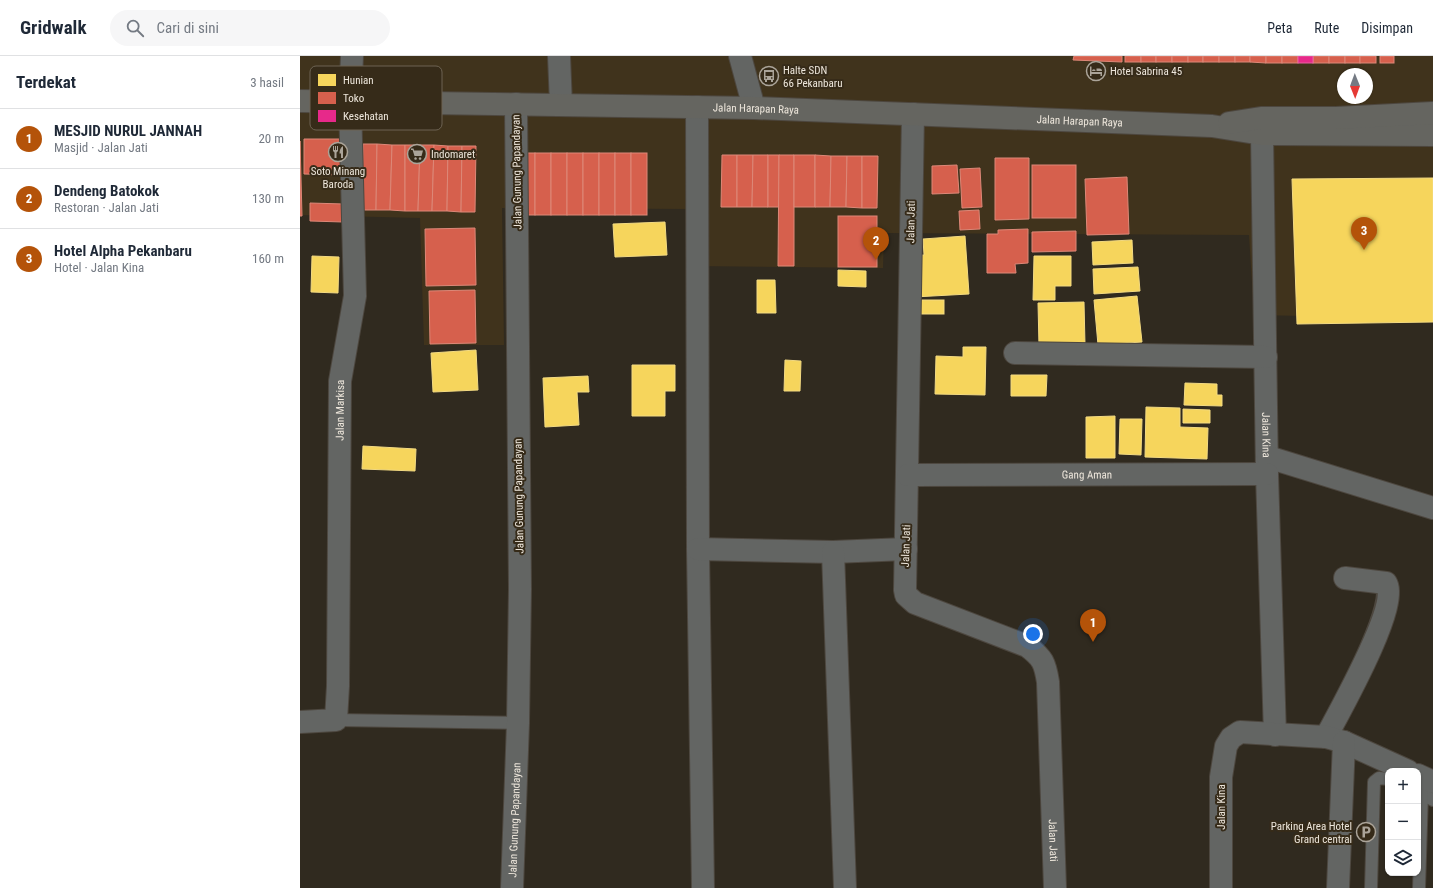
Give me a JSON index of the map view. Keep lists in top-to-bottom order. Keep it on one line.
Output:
{"streets":{"main road":["Jalan Harapan Raya"],"street":["Jalan Gunung Papandayan","Jalan Jati","Jalan Markisa","Jalan Kina","Gang Aman"]},"crossings":[["Jalan Harapan Raya","Jalan Gunung Papandayan"],["Jalan Harapan Raya","Jalan Jati"],["Jalan Harapan Raya","Jalan Kina"],["Jalan Jati","Gang Aman"],["Jalan Kina","Gang Aman"]],"places":{"hotel":["Hotel Sabrina 45"],"bus stop":["Halte SDN 66 Pekanbaru"],"restaurant":["Soto Minang Baroda"],"supermarket":["Indomaret"],"parking":["Parking Area Hotel Grand central"]},"legend":["Hunian","Toko","Kesehatan"],"north":"bottom","page":{"header":"Gridwalk","search":"Cari di sini","nav":["Peta","Rute","Disimpan"],"heading":["Terdekat","3 hasil"],"list":[{"mark":"1","name":"MESJID NURUL JANNAH","note":"Masjid · Jalan Jati","value":"20 m"},{"mark":"2","name":"Dendeng Batokok","note":"Restoran · Jalan Jati","value":"130 m"},{"mark":"3","name":"Hotel Alpha Pekanbaru","note":"Hotel · Jalan Kina","value":"160 m"}],"pins":["3","2","1"],"map_buttons":["+","−"]}}
